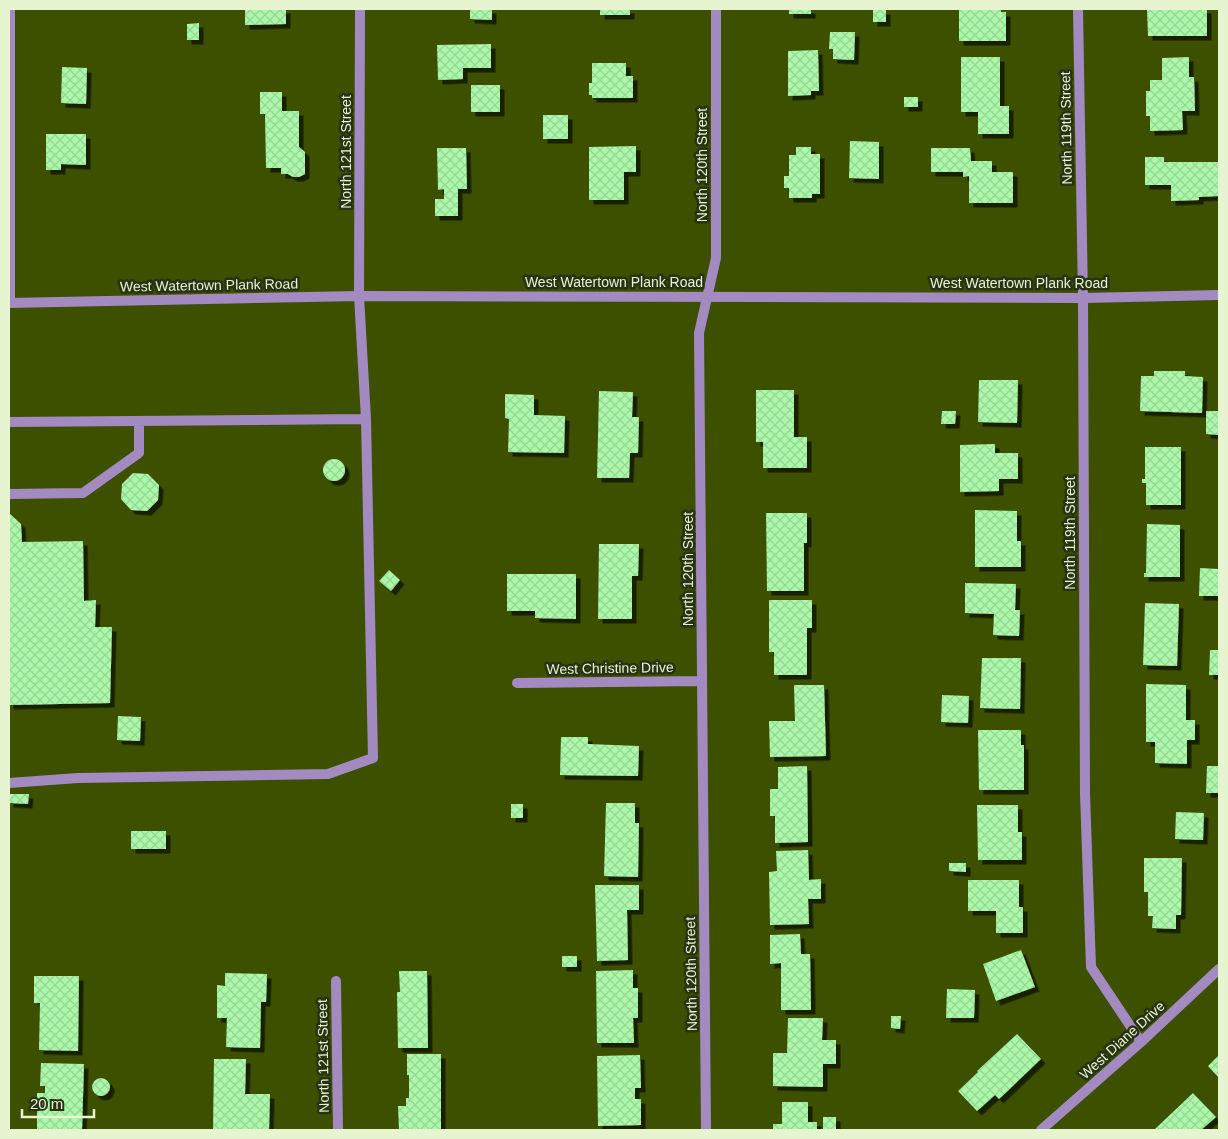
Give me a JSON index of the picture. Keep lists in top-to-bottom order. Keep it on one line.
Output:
{"streets":{"street":["North 119th Street","North 121st Street","North 120th Street","West Watertown Plank Road","West Christine Drive","West Diane Drive"]},"crossings":[["North 119th Street","West Watertown Plank Road"],["North 119th Street","West Diane Drive"],["North 121st Street","West Watertown Plank Road"],["North 120th Street","West Watertown Plank Road"],["North 120th Street","West Christine Drive"]],"scale_bar":"20 m"}
